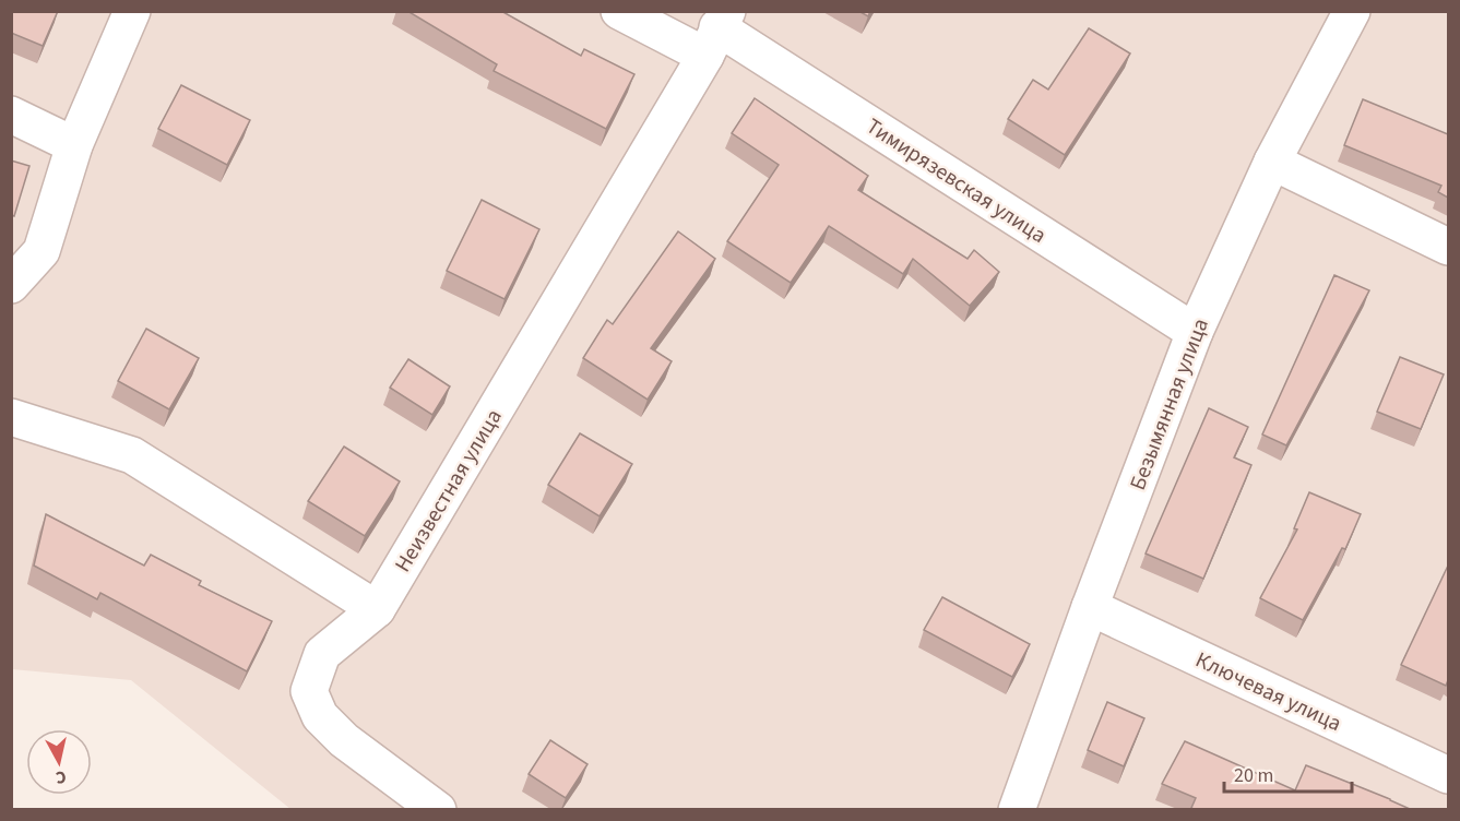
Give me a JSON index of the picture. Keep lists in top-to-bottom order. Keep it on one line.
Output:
{"streets":{"street":["Тимирязевская улица","Безымянная улица","Неизвестная улица","Ключевая улица"]},"crossings":[["Тимирязевская улица","Безымянная улица"],["Тимирязевская улица","Неизвестная улица"],["Безымянная улица","Ключевая улица"]],"scale_bar":"20 m","north":"bottom"}
